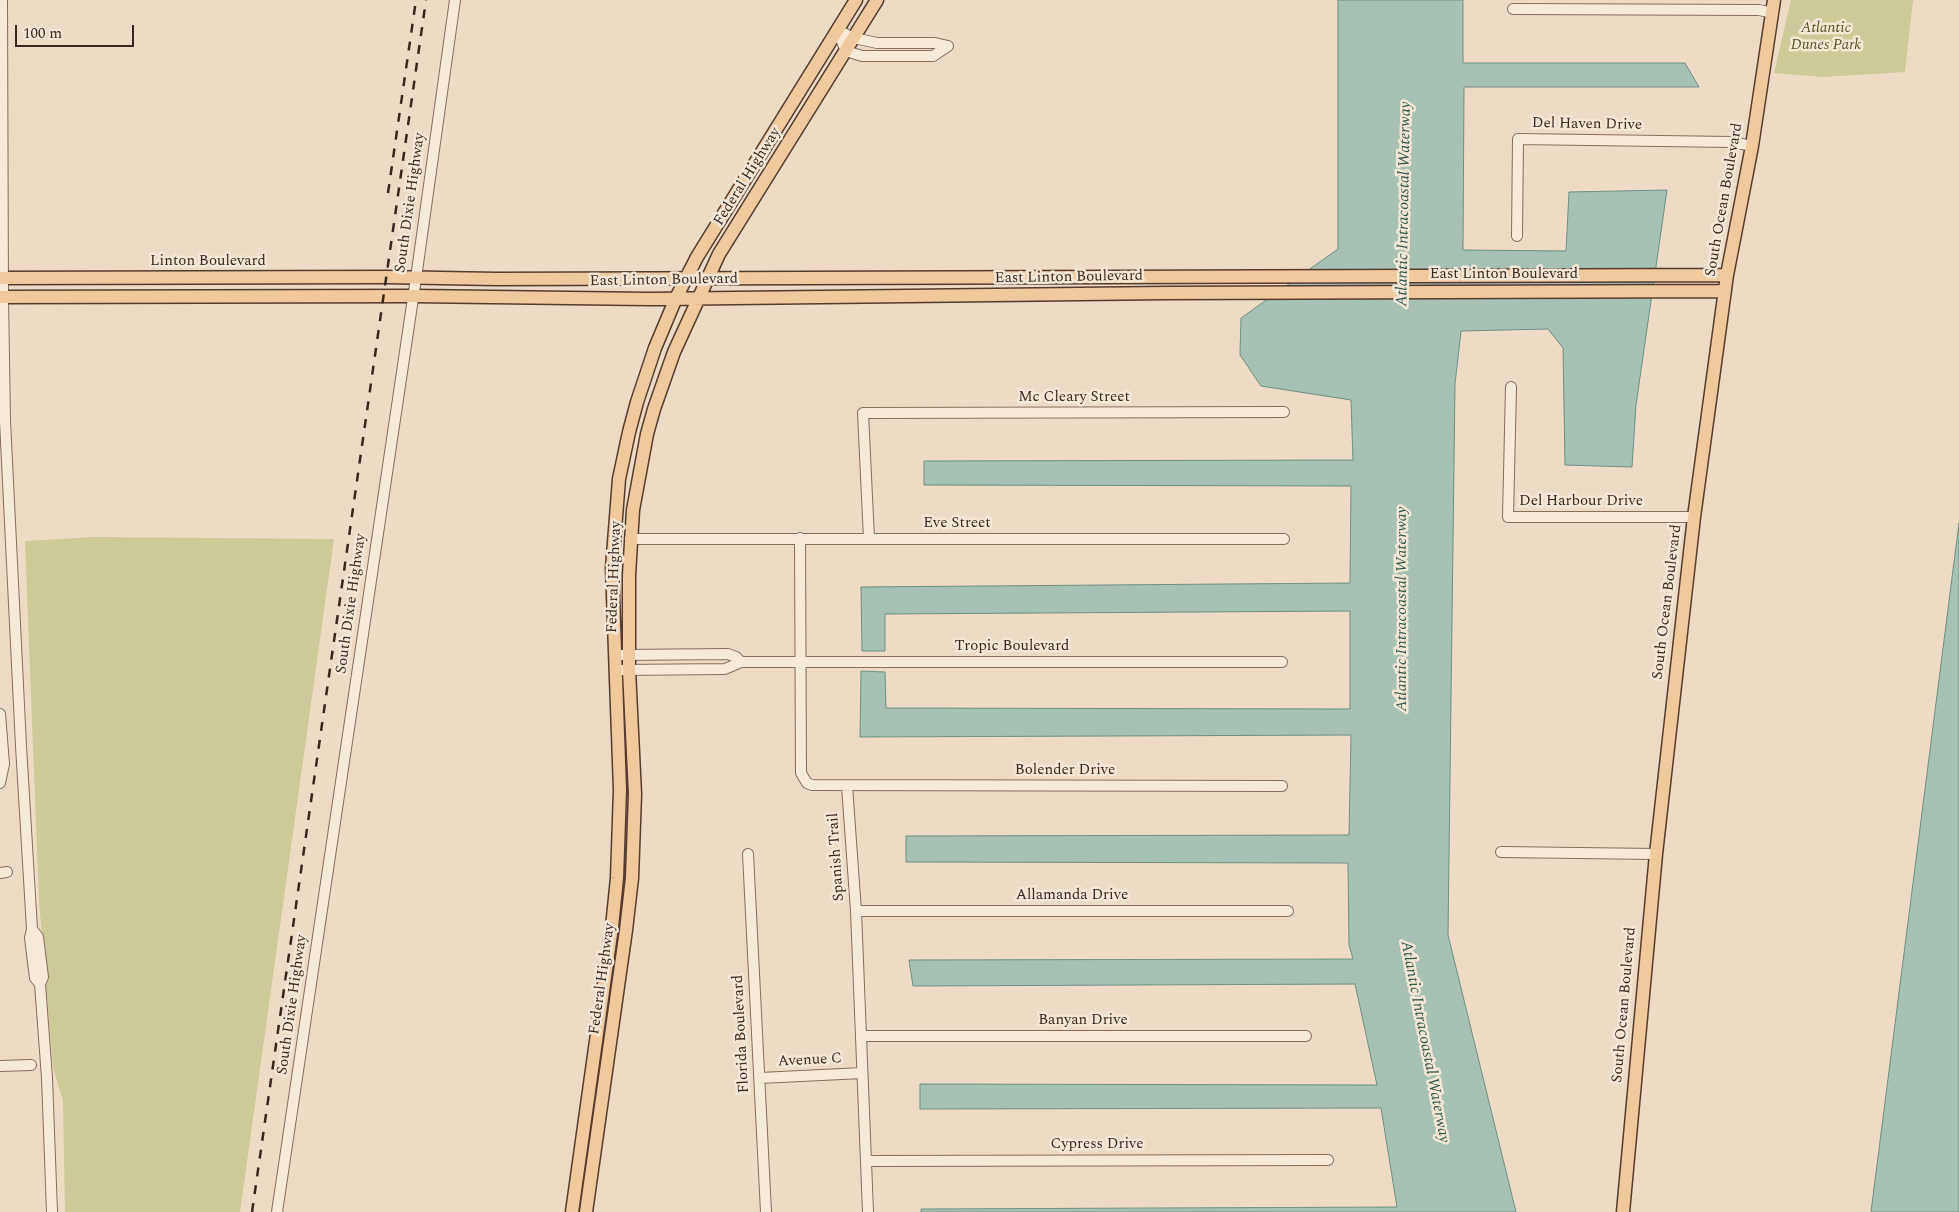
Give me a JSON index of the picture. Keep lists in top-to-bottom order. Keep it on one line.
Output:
{"streets":{"main road":["Federal Highway","South Ocean Boulevard","Linton Boulevard","East Linton Boulevard"],"street":["Del Haven Drive","South Dixie Highway","Mc Cleary Street","Del Harbour Drive","Eve Street","Tropic Boulevard","Bolender Drive","Spanish Trail","Allamanda Drive","Banyan Drive","Florida Boulevard","Avenue C","Cypress Drive"]},"crossings":[["Del Haven Drive","South Ocean Boulevard"],["Federal Highway","East Linton Boulevard"],["Federal Highway","Eve Street"],["Federal Highway","Tropic Boulevard"],["South Ocean Boulevard","East Linton Boulevard"],["South Ocean Boulevard","Del Harbour Drive"],["South Dixie Highway","Linton Boulevard"],["South Dixie Highway","East Linton Boulevard"],["Linton Boulevard","East Linton Boulevard"],["Mc Cleary Street","Eve Street"],["Bolender Drive","Spanish Trail"],["Spanish Trail","Allamanda Drive"],["Spanish Trail","Banyan Drive"],["Spanish Trail","Avenue C"],["Spanish Trail","Cypress Drive"],["Florida Boulevard","Avenue C"]],"water":["Atlantic Intracoastal Waterway"],"parks":["Atlantic Dunes Park"],"scale_bar":"100 m"}
